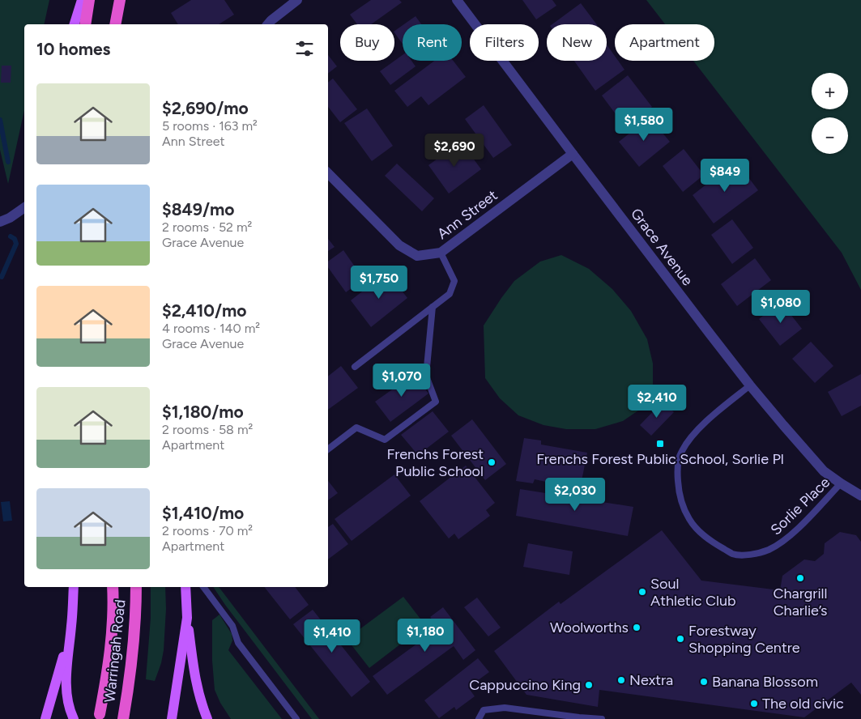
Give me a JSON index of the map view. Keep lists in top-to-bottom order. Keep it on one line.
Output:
{"streets":{"highway":["Warringah Road"],"street":["Ann Street","Grace Avenue"],"lane":["Sorlie Place"]},"crossings":[["Ann Street","Grace Avenue"],["Grace Avenue","Sorlie Place"]],"places":{"transit":["Frenchs Forest Public School, Sorlie Pl"],"other":["Frenchs Forest Public School","Chargrill Charlie’s","Soul Athletic Club","Woolworths","Forestway Shopping Centre","Nextra","Banana Blossom","Cappuccino King","The old civic"]},"page":{"chip":["Buy","Rent","Filters","New","Apartment"],"heading":"10 homes","map_buttons":["+","−"],"list":[{"name":"$2,690/mo","note":"5 rooms · 163 m² · Ann Street"},{"name":"$849/mo","note":"2 rooms · 52 m² · Grace Avenue"},{"name":"$2,410/mo","note":"4 rooms · 140 m² · Grace Avenue"},{"name":"$1,180/mo","note":"2 rooms · 58 m² · Apartment"},{"name":"$1,410/mo","note":"2 rooms · 70 m² · Apartment"}],"price":["$1,580","$2,690","$849","$1,750","$1,080","$1,070","$2,410","$2,030","$1,180","$1,410"]}}
